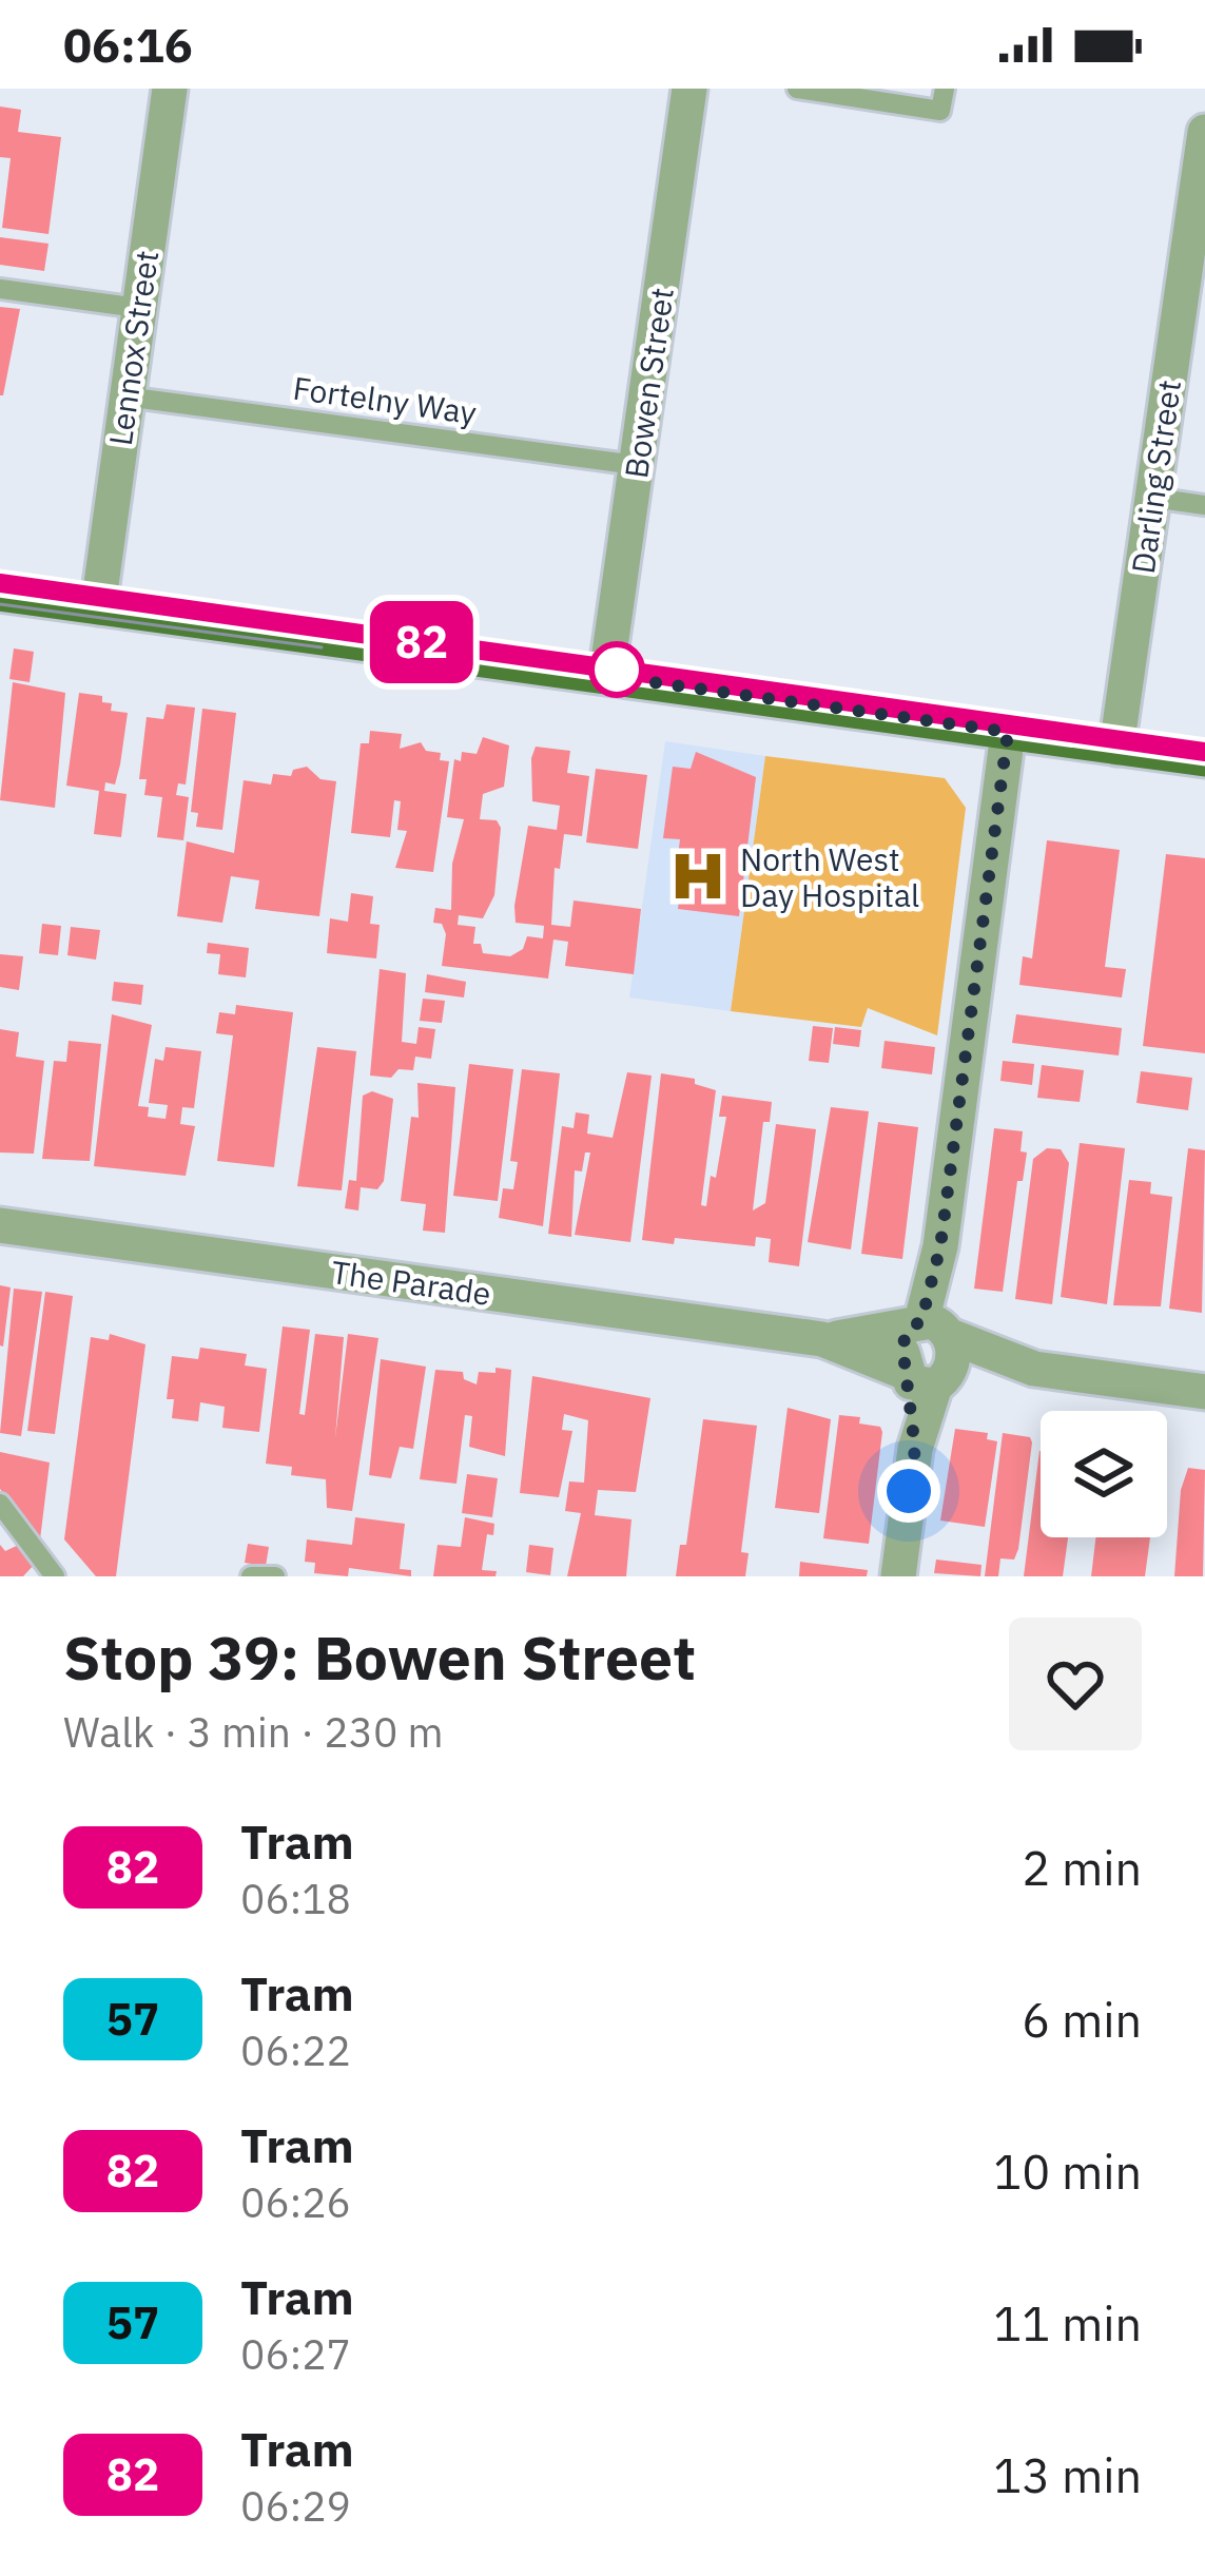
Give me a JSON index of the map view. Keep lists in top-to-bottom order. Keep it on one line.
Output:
{"streets":{"street":["Lennox Street","Bowen Street","Darling Street","The Parade"],"lane":["Fortelny Way"]},"crossings":[["Lennox Street","Fortelny Way"],["Bowen Street","Fortelny Way"]],"places":{"hospital":["North West Day Hospital"]},"lines":["tram line 82"],"page":{"status":"06:16","on_map":"82","heading":["Stop 39: Bowen Street","Walk · 3 min · 230 m"],"list":[{"mark":"82","name":"Tram","note":"06:18","value":"2 min"},{"mark":"57","name":"Tram","note":"06:22","value":"6 min"},{"mark":"82","name":"Tram","note":"06:26","value":"10 min"},{"mark":"57","name":"Tram","note":"06:27","value":"11 min"},{"mark":"82","name":"Tram","note":"06:29","value":"13 min"}]}}
